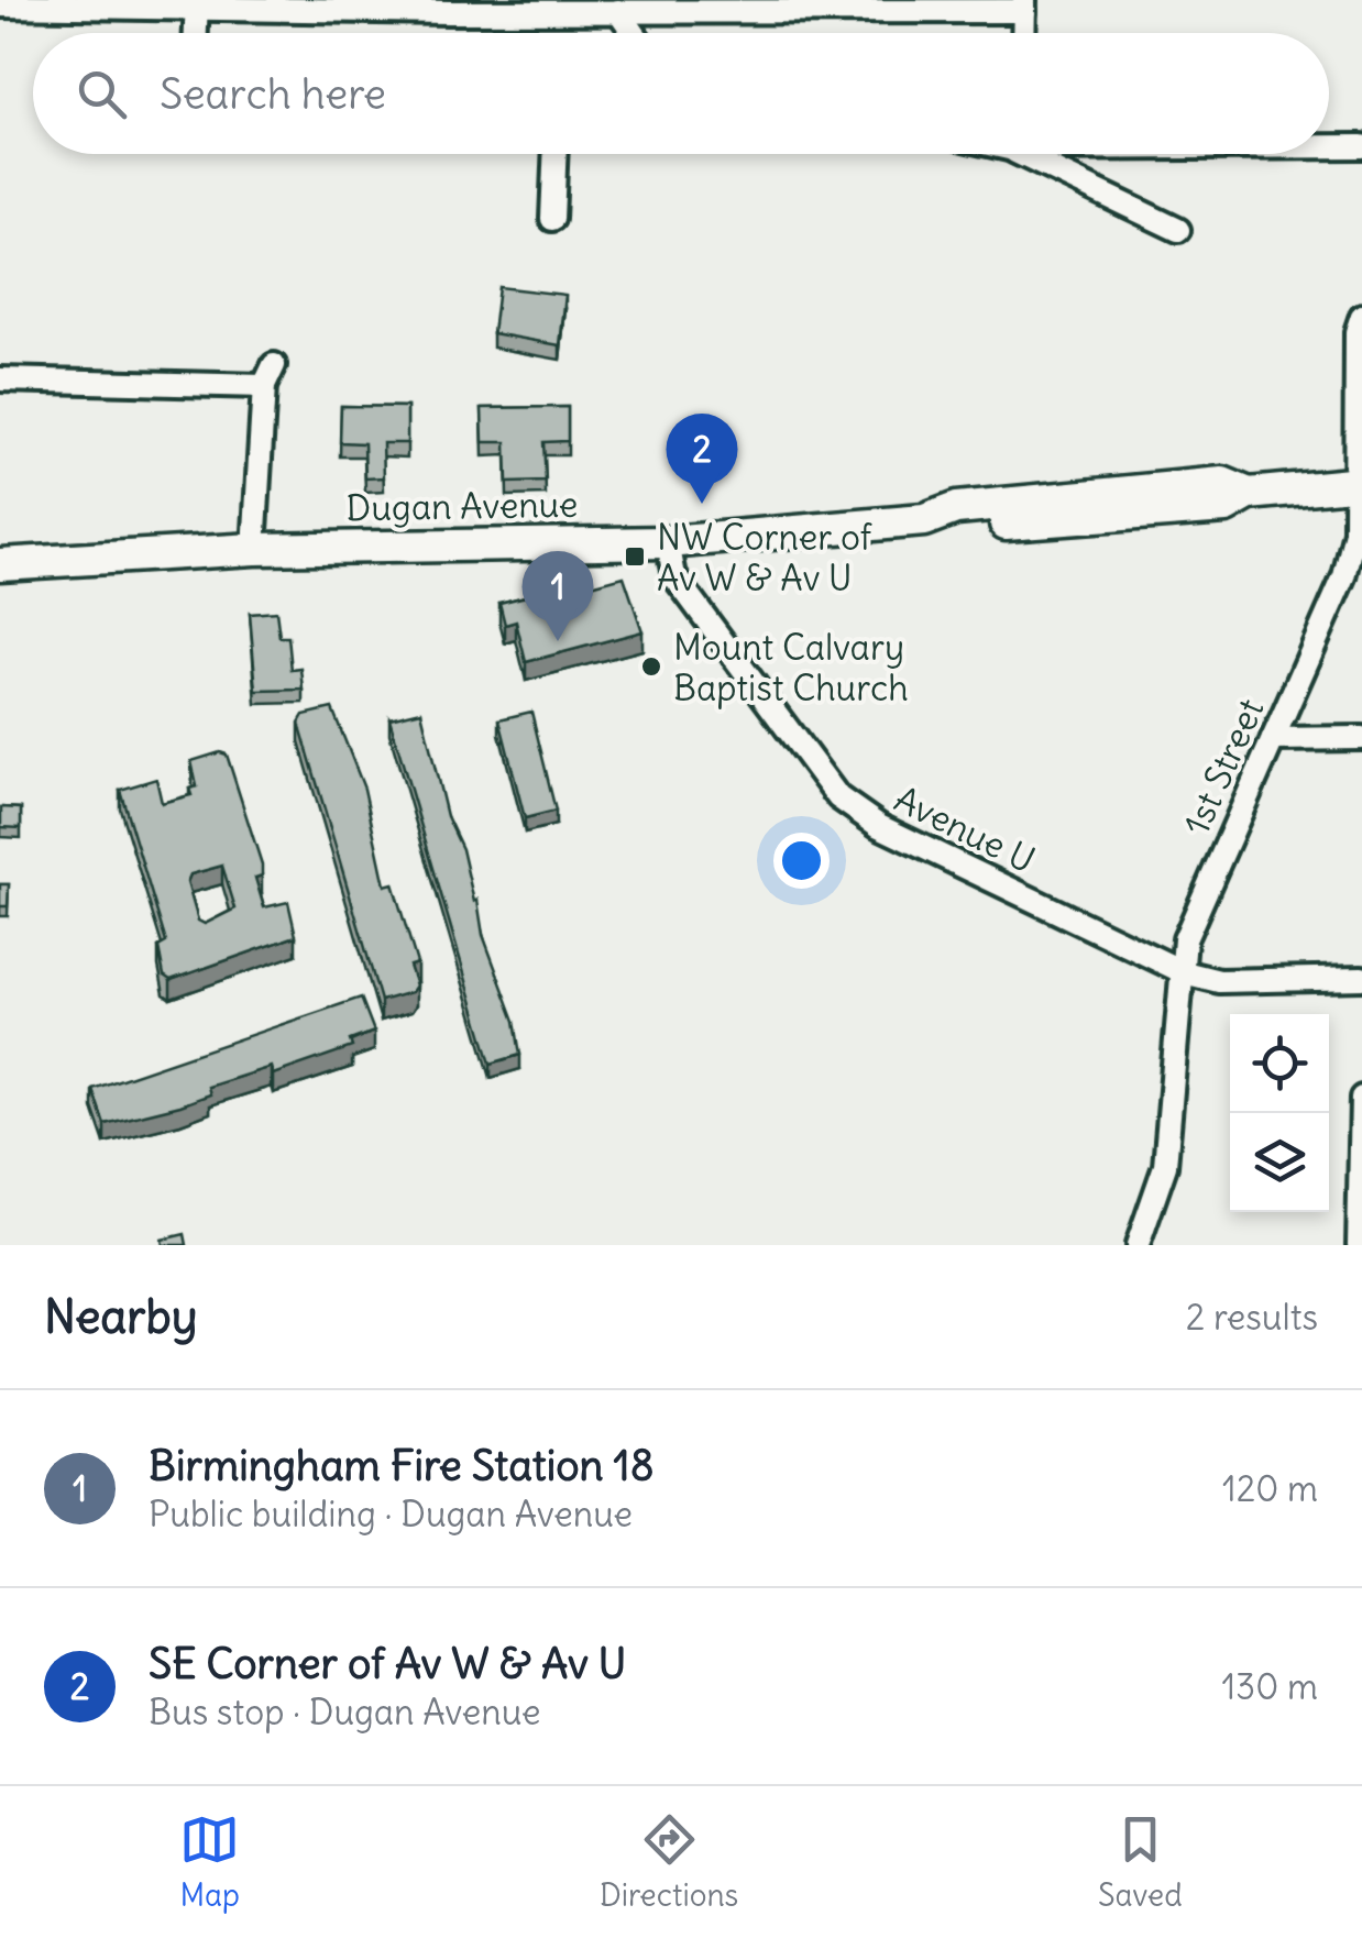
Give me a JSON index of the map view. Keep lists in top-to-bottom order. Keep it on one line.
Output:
{"streets":{"main road":["Dugan Avenue"],"street":["1st Street","Avenue U"]},"crossings":[["Dugan Avenue","1st Street"],["Dugan Avenue","Avenue U"],["1st Street","Avenue U"]],"places":{"transit":["NW Corner of Av W & Av U"],"other":["Mount Calvary Baptist Church"]},"page":{"search":"Search here","pins":["2","1"],"heading":["Nearby","2 results"],"list":[{"mark":"1","name":"Birmingham Fire Station 18","note":"Public building · Dugan Avenue","value":"120 m"},{"mark":"2","name":"SE Corner of Av W & Av U","note":"Bus stop · Dugan Avenue","value":"130 m"}],"nav":["Map","Directions","Saved"]}}
